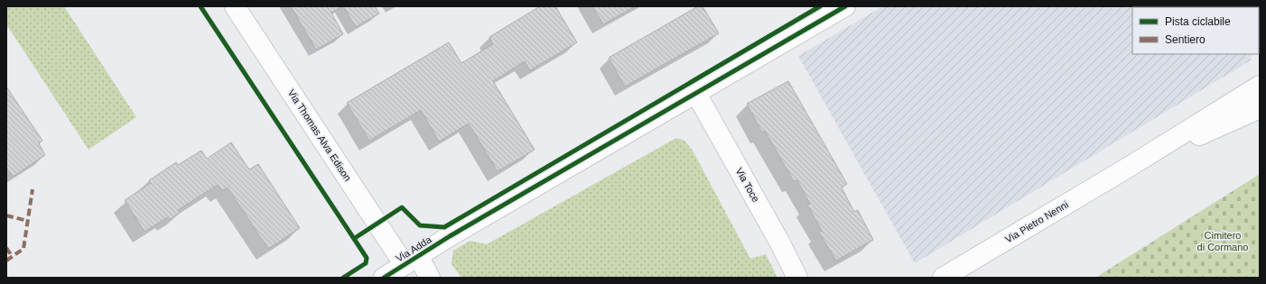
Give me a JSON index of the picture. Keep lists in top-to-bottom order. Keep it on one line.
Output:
{"streets":{"street":["Via Thomas Alva Edison","Via Toce","Via Pietro Nenni","Via Adda"]},"crossings":[["Via Thomas Alva Edison","Via Adda"],["Via Toce","Via Adda"]],"parks":["Cimitero di Cormano"],"legend":["Pista ciclabile","Sentiero"]}
